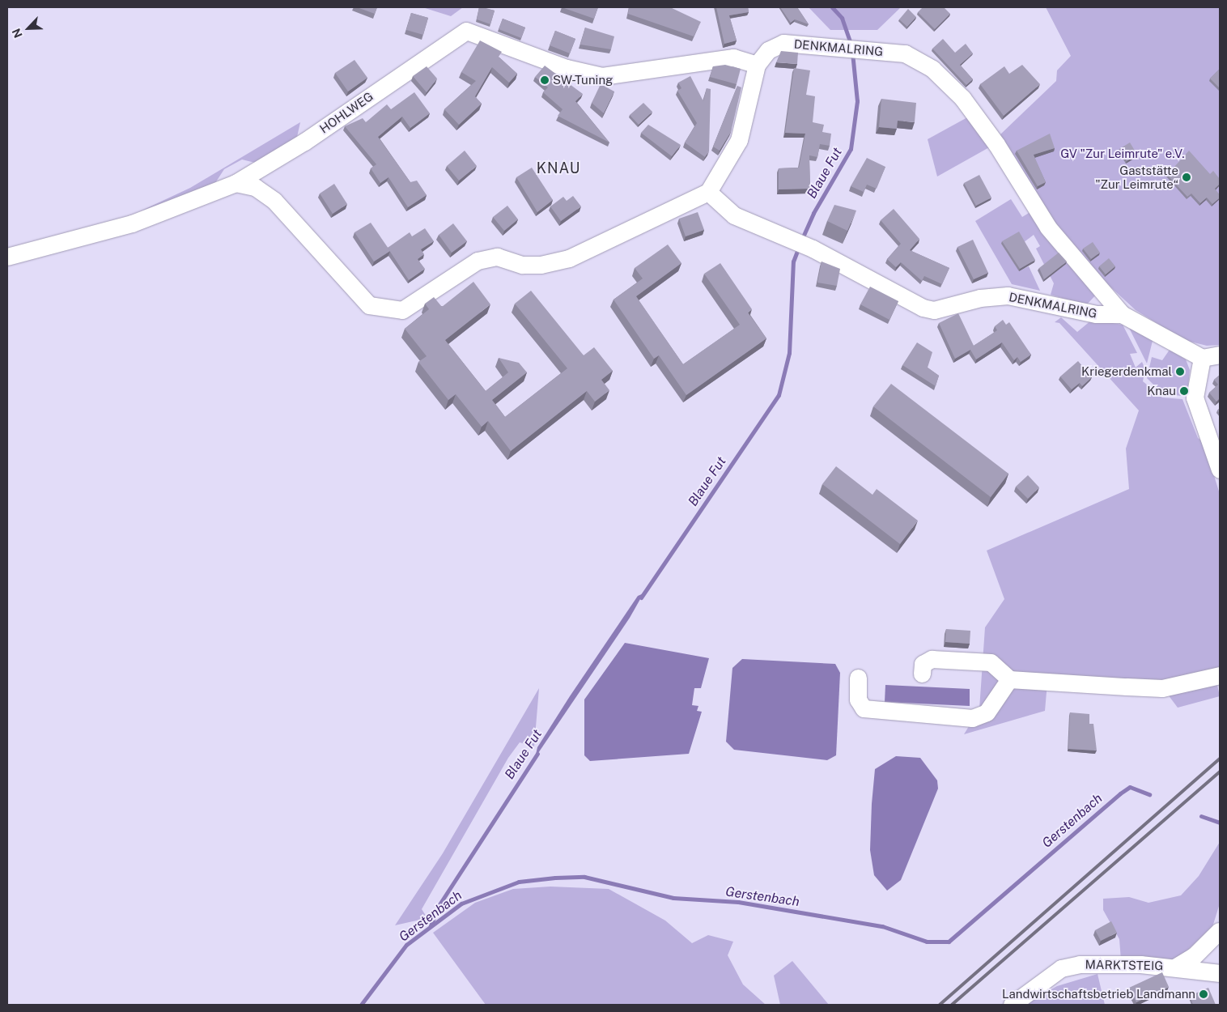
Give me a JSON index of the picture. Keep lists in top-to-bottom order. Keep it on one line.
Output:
{"streets":{"street":["DENKMALRING","HOHLWEG","MARKTSTEIG"]},"crossings":[["DENKMALRING","HOHLWEG"]],"districts":["KNAU"],"water":["Blaue Fut","Gerstenbach"],"parks":["GV \"Zur Leimrute\" e.V."],"places":["SW-Tuning","Gaststätte \"Zur Leimrute“","Kriegerdenkmal","Knau","Landwirtschaftsbetrieb Landmann"],"north":"bottom left"}
